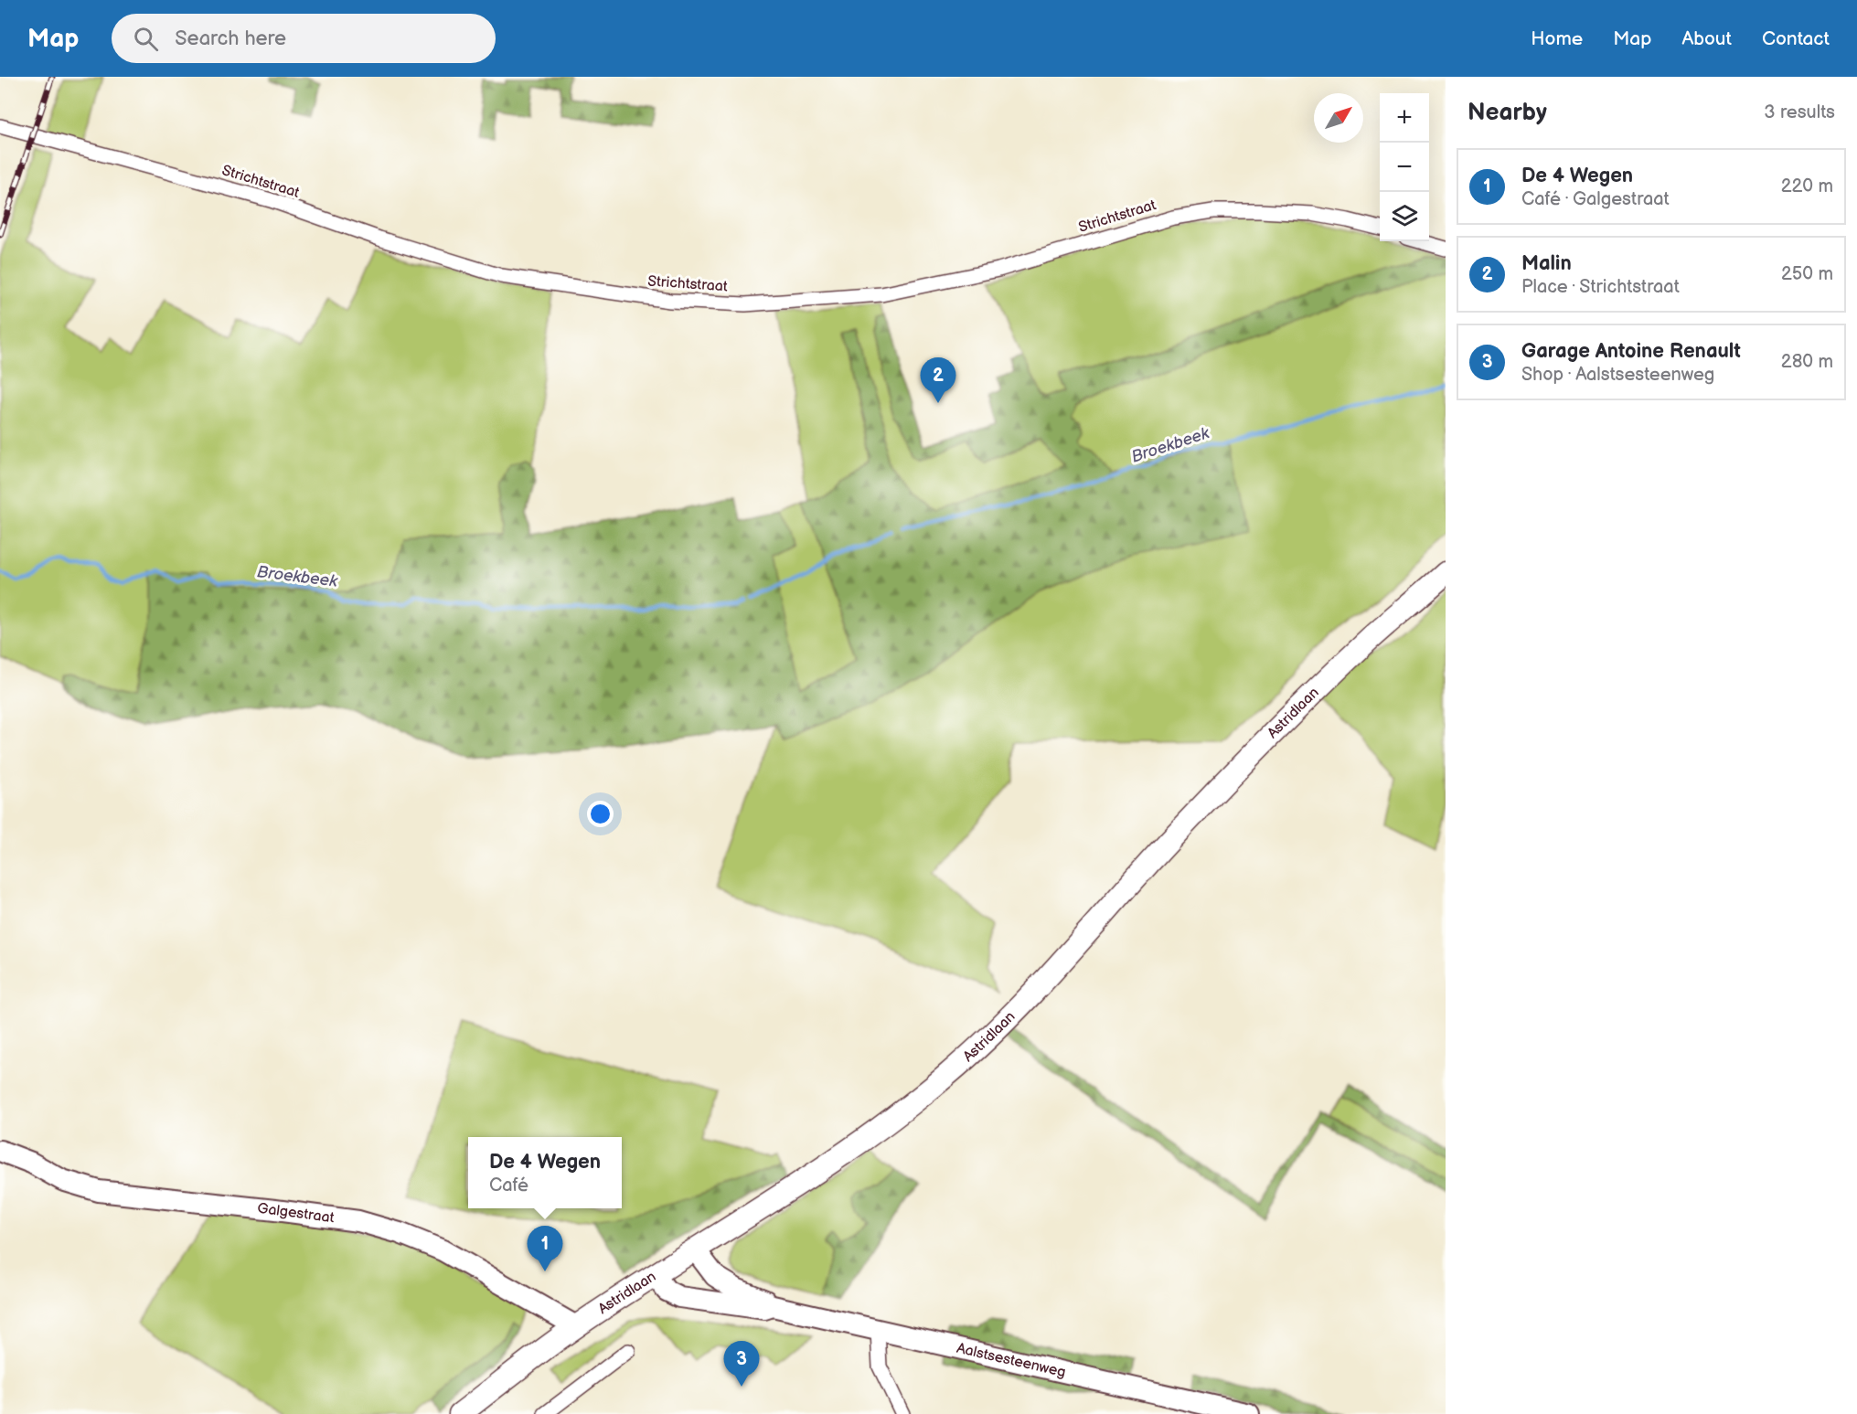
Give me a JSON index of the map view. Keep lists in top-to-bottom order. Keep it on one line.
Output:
{"streets":{"main road":["Astridlaan","Galgestraat","Aalstsesteenweg"],"street":["Strichtstraat"]},"crossings":[["Astridlaan","Galgestraat"],["Astridlaan","Aalstsesteenweg"]],"water":["Broekbeek"],"north":"top right","page":{"header":"Map","search":"Search here","nav":["Home","Map","About","Contact"],"heading":["Nearby","3 results"],"map_buttons":["+","−"],"list":[{"mark":"1","name":"De 4 Wegen","note":"Café · Galgestraat","value":"220 m"},{"mark":"2","name":"Malin","note":"Place · Strichtstraat","value":"250 m"},{"mark":"3","name":"Garage Antoine Renault","note":"Shop · Aalstsesteenweg","value":"280 m"}],"pins":["2","1","3"],"popup":["De 4 Wegen","Café"]}}
